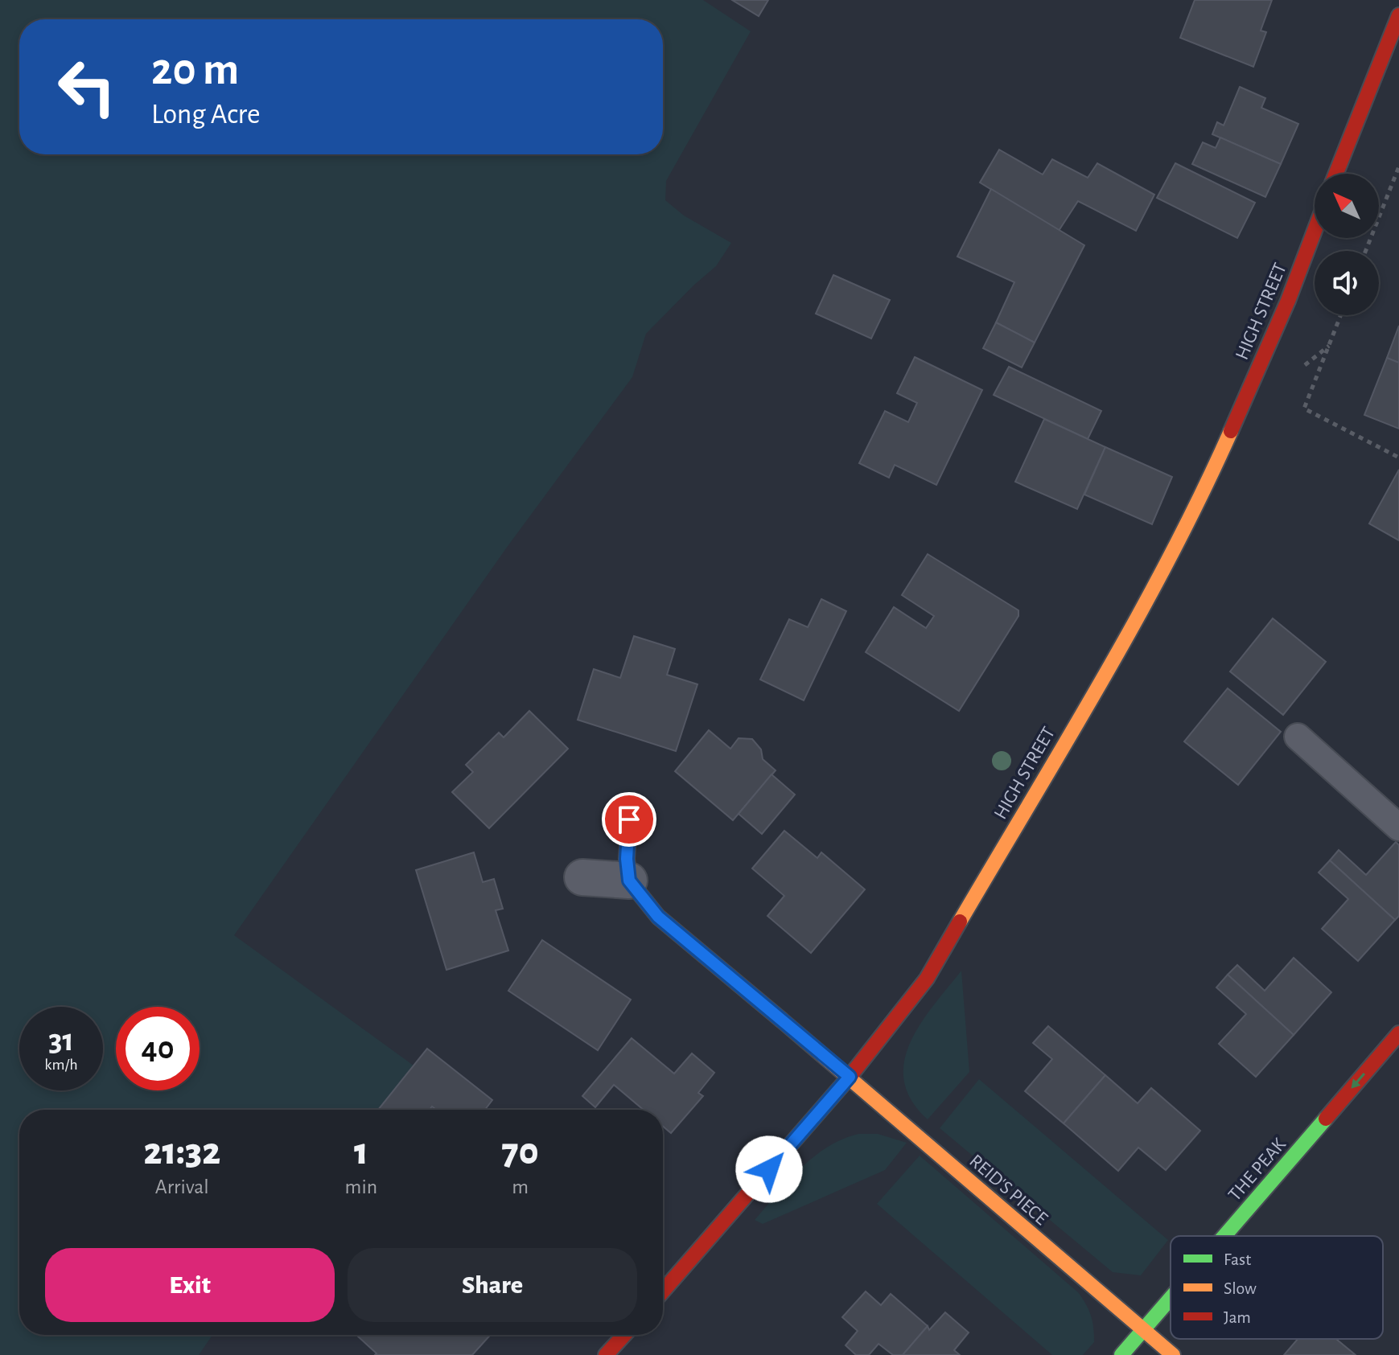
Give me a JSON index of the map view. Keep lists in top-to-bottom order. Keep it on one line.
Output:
{"streets":{"street":["HIGH STREET","THE PEAK","REID'S PIECE"]},"crossings":[["HIGH STREET","REID'S PIECE"],["THE PEAK","REID'S PIECE"]],"one_way":["THE PEAK"],"legend":["Fast","Slow","Jam"],"north":"top left","page":{"turn":["20 m","Long Acre"],"speed":"31 km/h","limit":"40","eta":["21:32","Arrival","1","min","70","m"],"buttons":["Exit","Share"]}}
